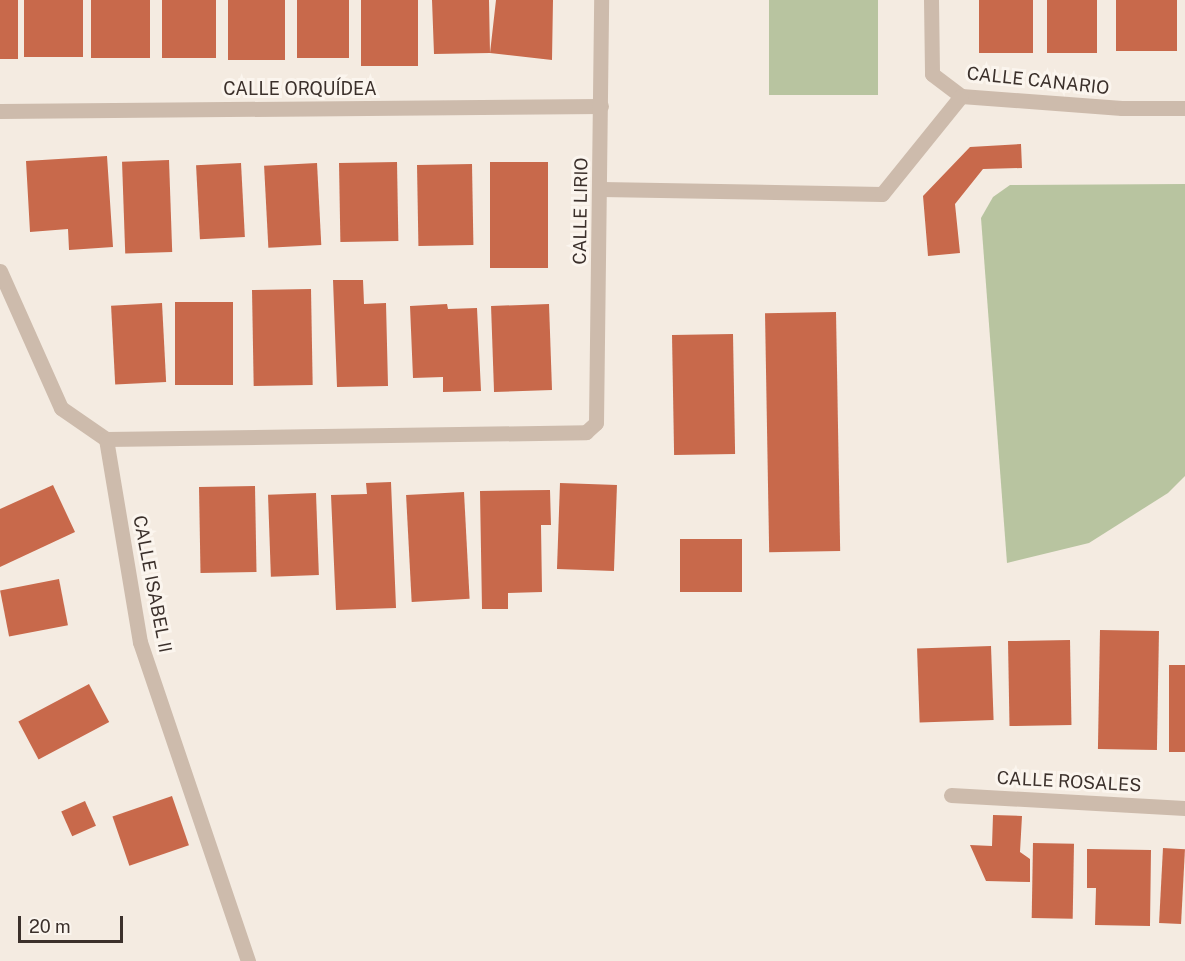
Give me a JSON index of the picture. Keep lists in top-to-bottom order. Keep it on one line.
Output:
{"streets":{"street":["CALLE CANARIO","CALLE ORQUÍDEA","CALLE LIRIO","CALLE ISABEL II","CALLE ROSALES"]},"crossings":[["CALLE ORQUÍDEA","CALLE LIRIO"],["CALLE LIRIO","CALLE ISABEL II"]],"scale_bar":"20 m"}
